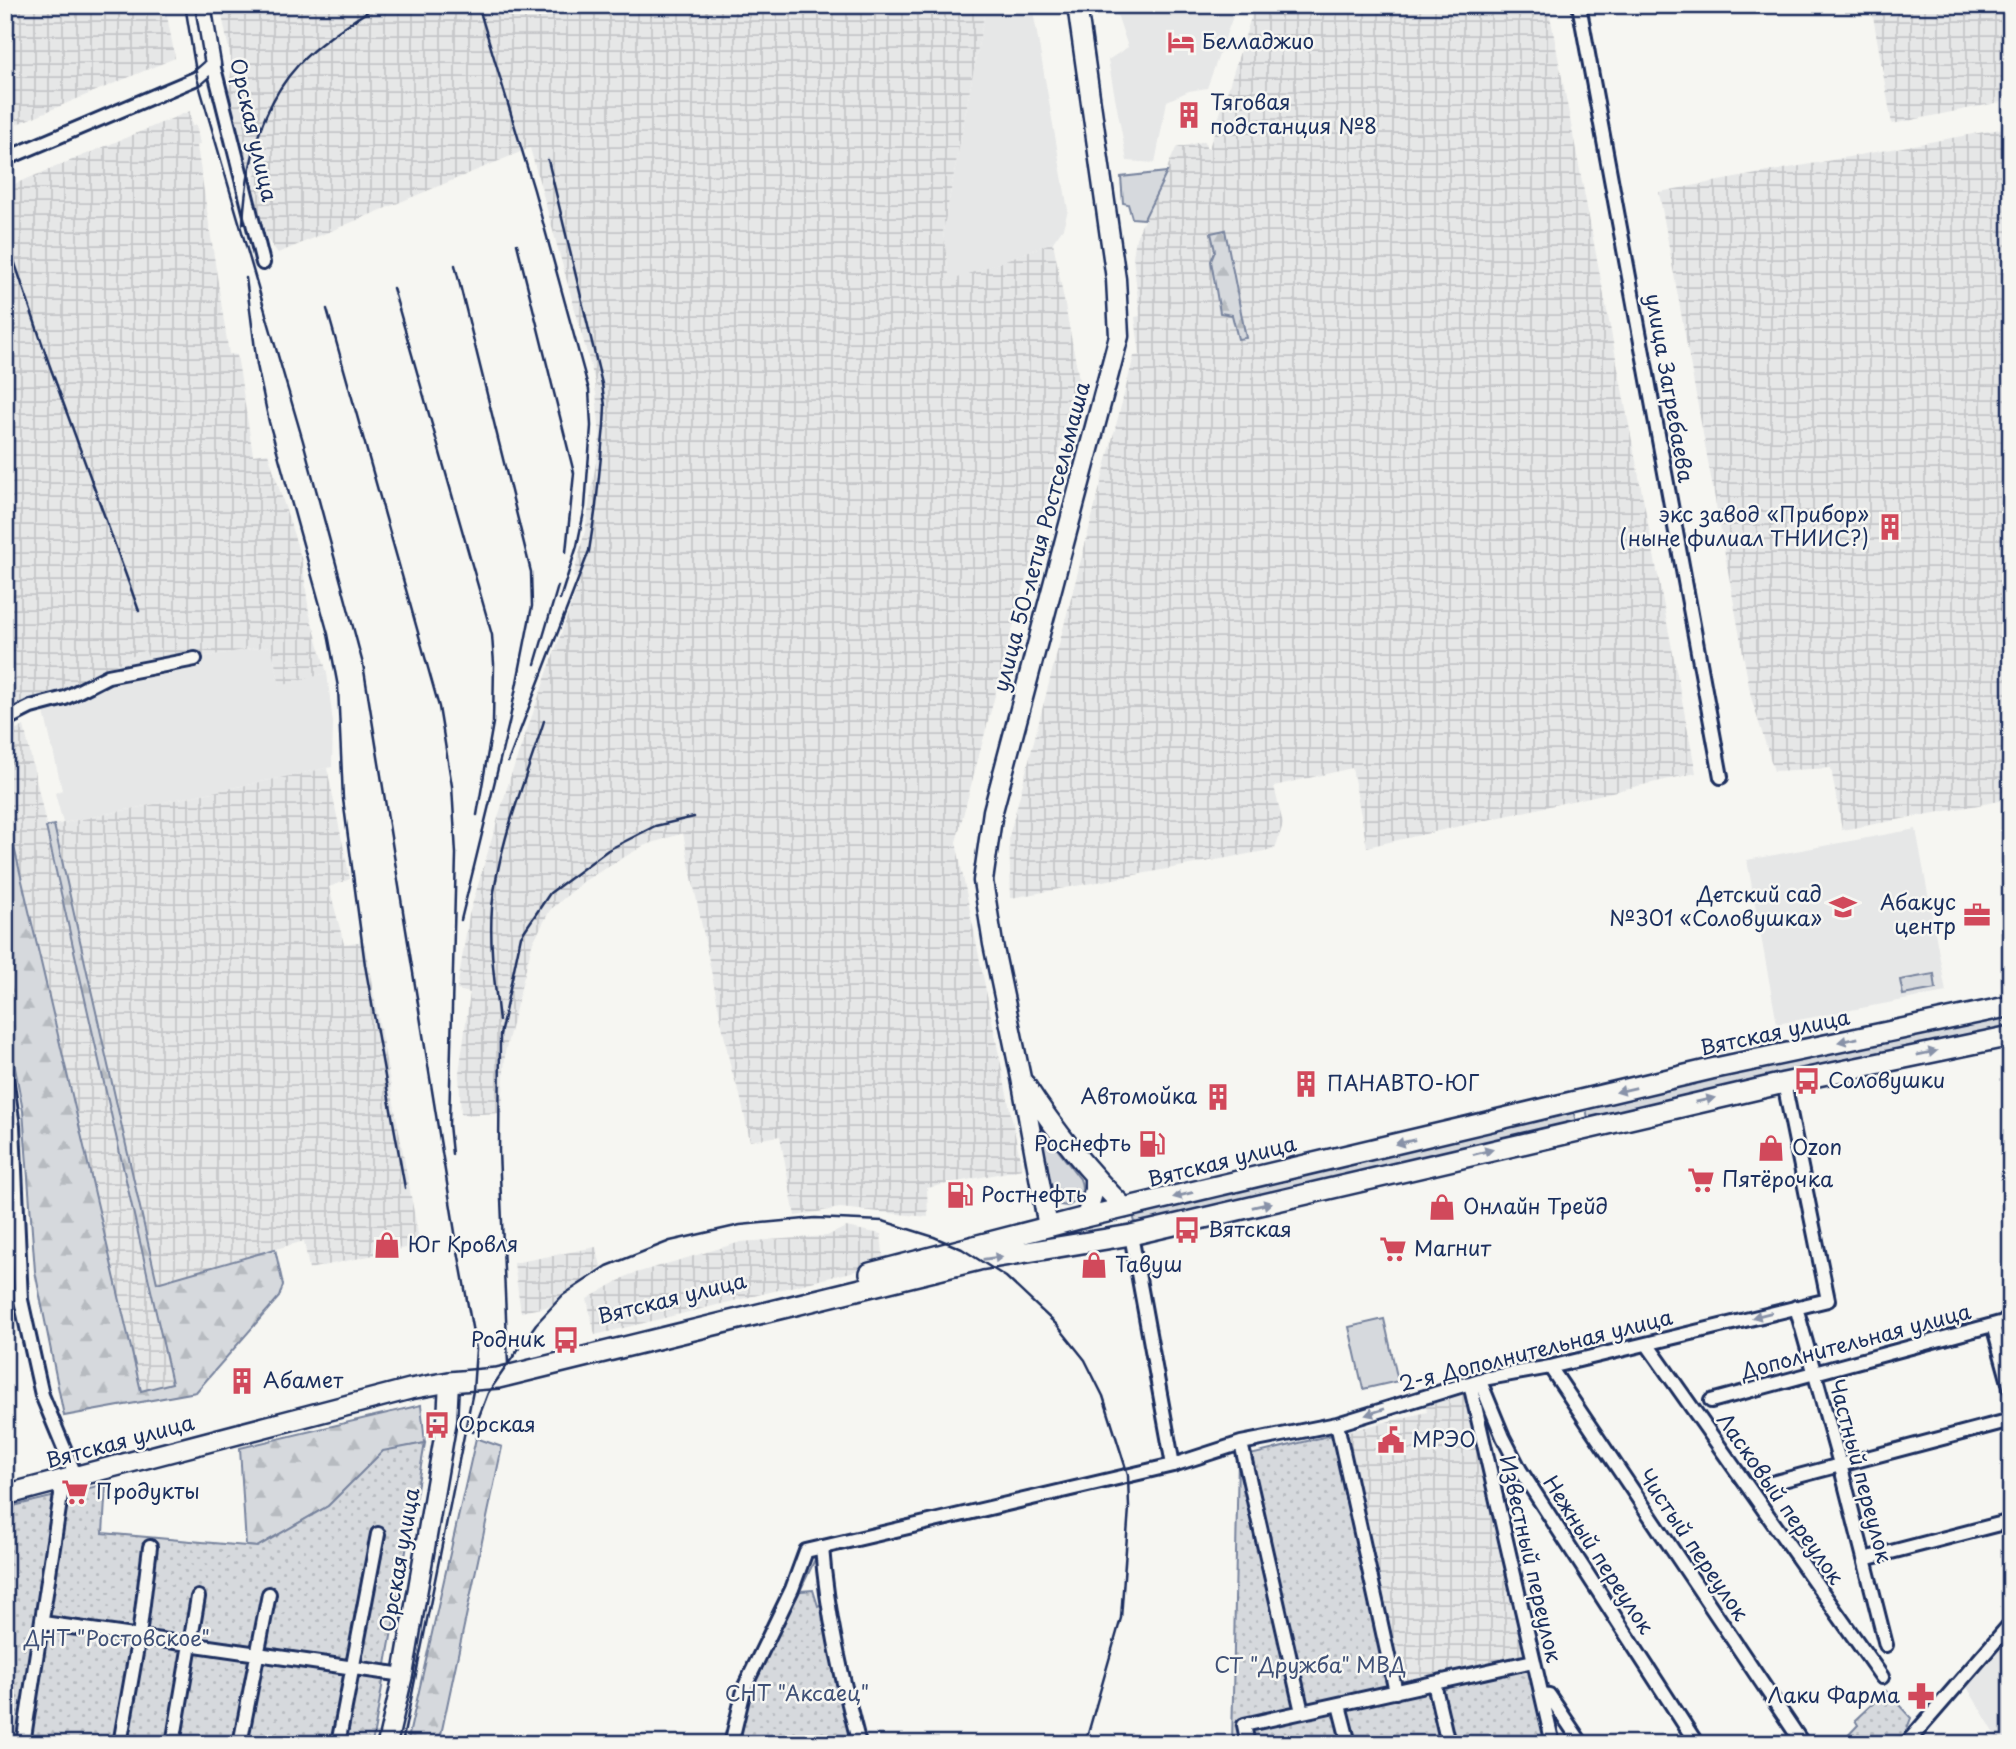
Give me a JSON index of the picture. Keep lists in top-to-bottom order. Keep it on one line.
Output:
{"streets":{"main road":["Орская улица","улица 50-летия Ростсельмаша","Вятская улица"],"street":["улица Загребаева","Дополнительная улица","2-я Дополнительная улица","Частный переулок","Ласковый переулок","Чистый переулок","Нежный переулок","Известный переулок"]},"crossings":[["Орская улица","Вятская улица"],["улица 50-летия Ростсельмаша","Вятская улица"],["Вятская улица","2-я Дополнительная улица"],["Дополнительная улица","Частный переулок"],["2-я Дополнительная улица","Частный переулок"],["2-я Дополнительная улица","Ласковый переулок"],["2-я Дополнительная улица","Чистый переулок"],["2-я Дополнительная улица","Нежный переулок"],["2-я Дополнительная улица","Известный переулок"],["Нежный переулок","Известный переулок"]],"parks":["ДНТ \"Ростовское\"","СТ \"Дружба\" МВД","СНТ \"Аксаец\""],"places":{"hotel":["Белладжио"],"building":["Тяговая подстанция №8","экс завод «Прибор» (ныне филиал ТНИИС?)","ПАНАВТО-ЮГ","Автомойка","Абамет"],"school or university":["Детский сад №301 «Соловушка»"],"office":["Абакус центр"],"bus stop":["Соловушки","Вятская","Родник","Орская"],"fuel station":["Роснефть","Ростнефть"],"shop":["Ozon","Онлайн Трейд","Юг Кровля","Тавуш"],"supermarket":["Пятёрочка","Магнит","Продукты"],"public building":["МРЭО"],"pharmacy":["Лаки Фарма"]}}
